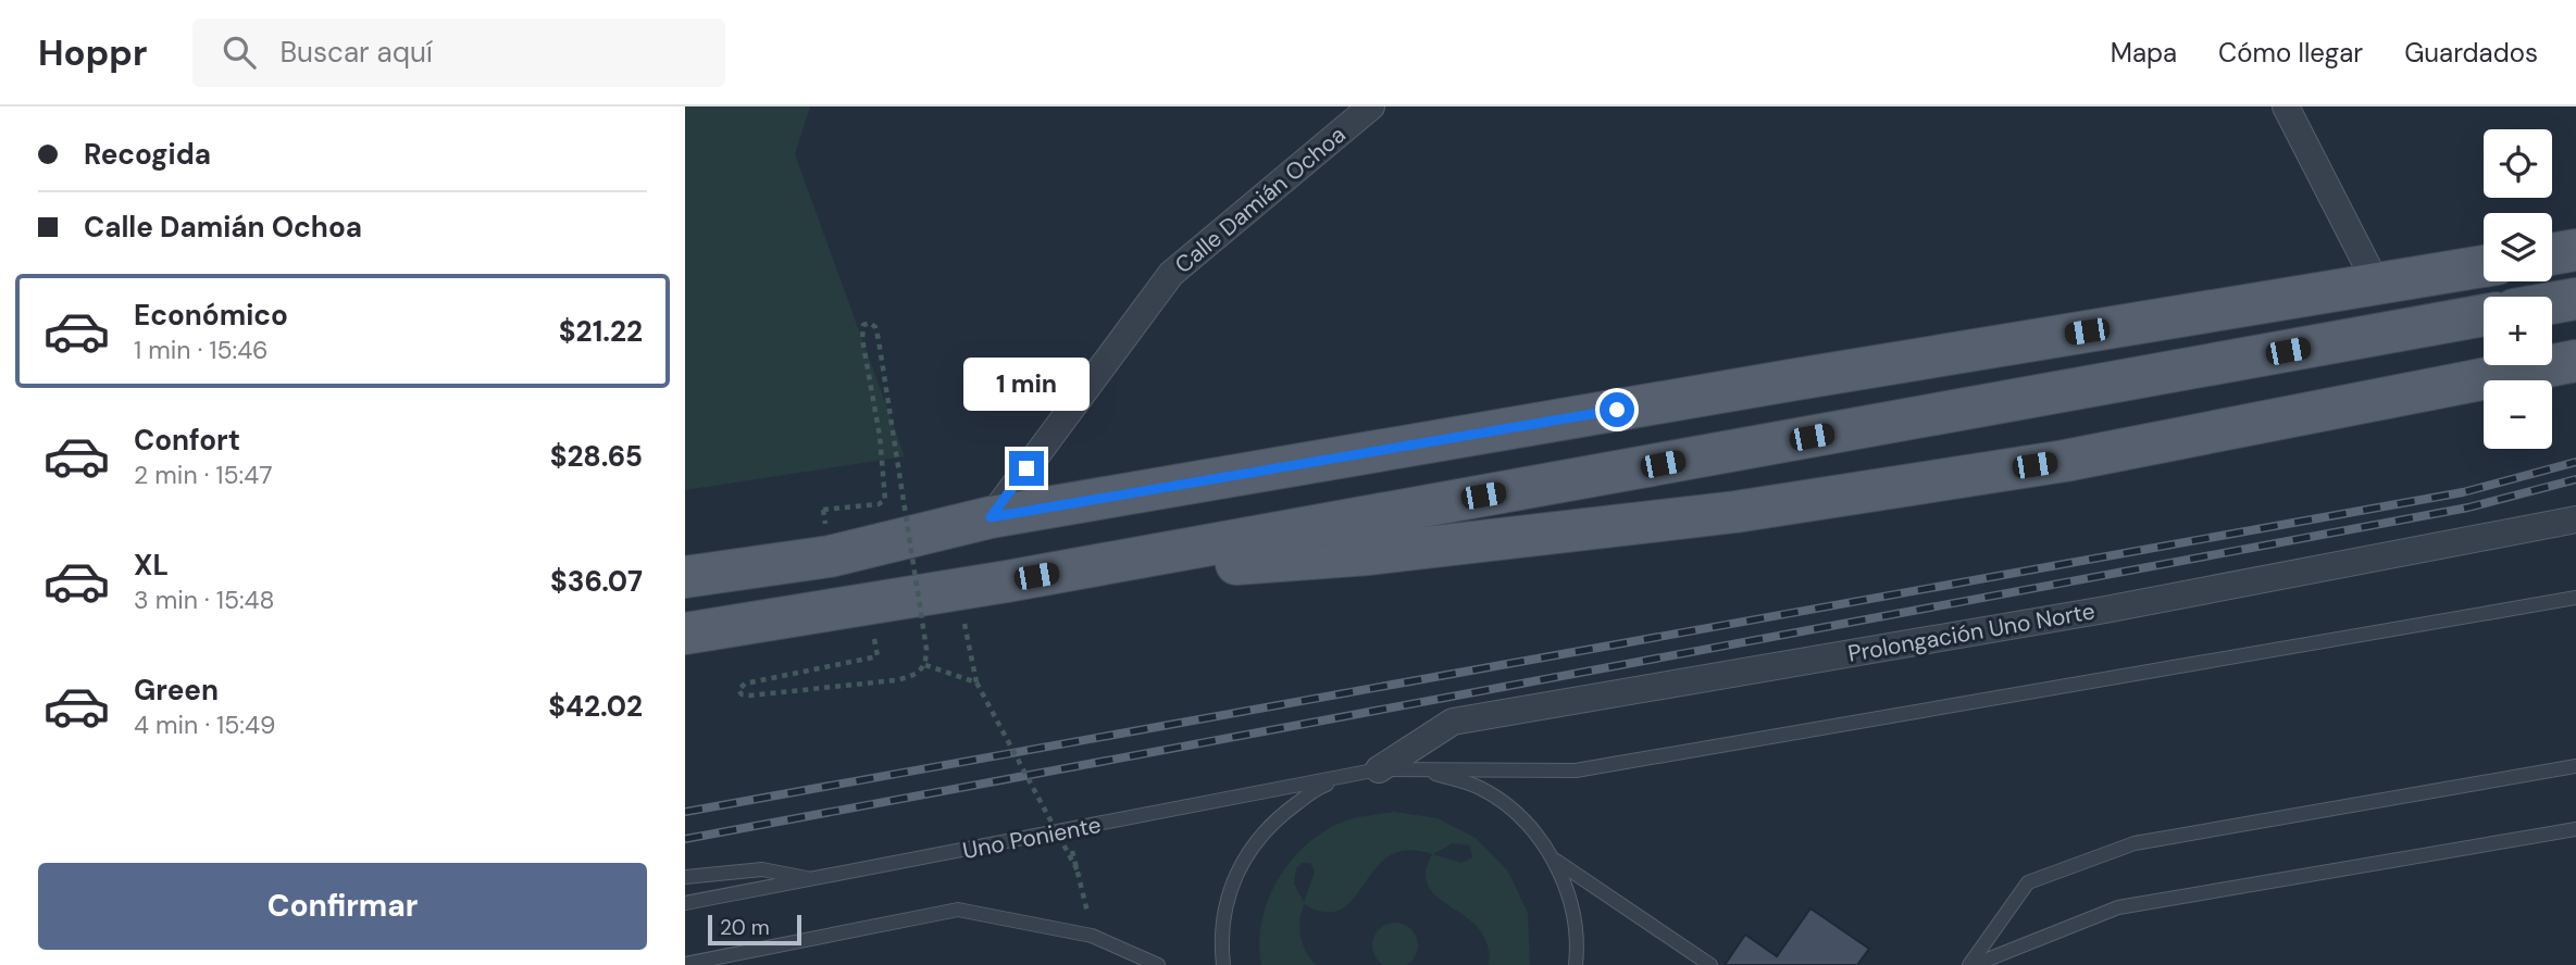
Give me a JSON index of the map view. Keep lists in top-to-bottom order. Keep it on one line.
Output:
{"streets":{"street":["Calle Damián Ochoa","Prolongación Uno Norte"],"lane":["Uno Poniente"]},"crossings":[["Prolongación Uno Norte","Uno Poniente"]],"scale_bar":"20 m","page":{"header":"Hoppr","search":"Buscar aquí","nav":["Mapa","Cómo llegar","Guardados"],"banner":["Recogida","Calle Damián Ochoa"],"map_buttons":["+","−"],"list":[{"name":"Económico","note":"1 min · 15:46","value":"$21.22"},{"name":"Confort","note":"2 min · 15:47","value":"$28.65"},{"name":"XL","note":"3 min · 15:48","value":"$36.07"},{"name":"Green","note":"4 min · 15:49","value":"$42.02"}],"bubble":"1 min","buttons":"Confirmar","scale":"20 m"}}
